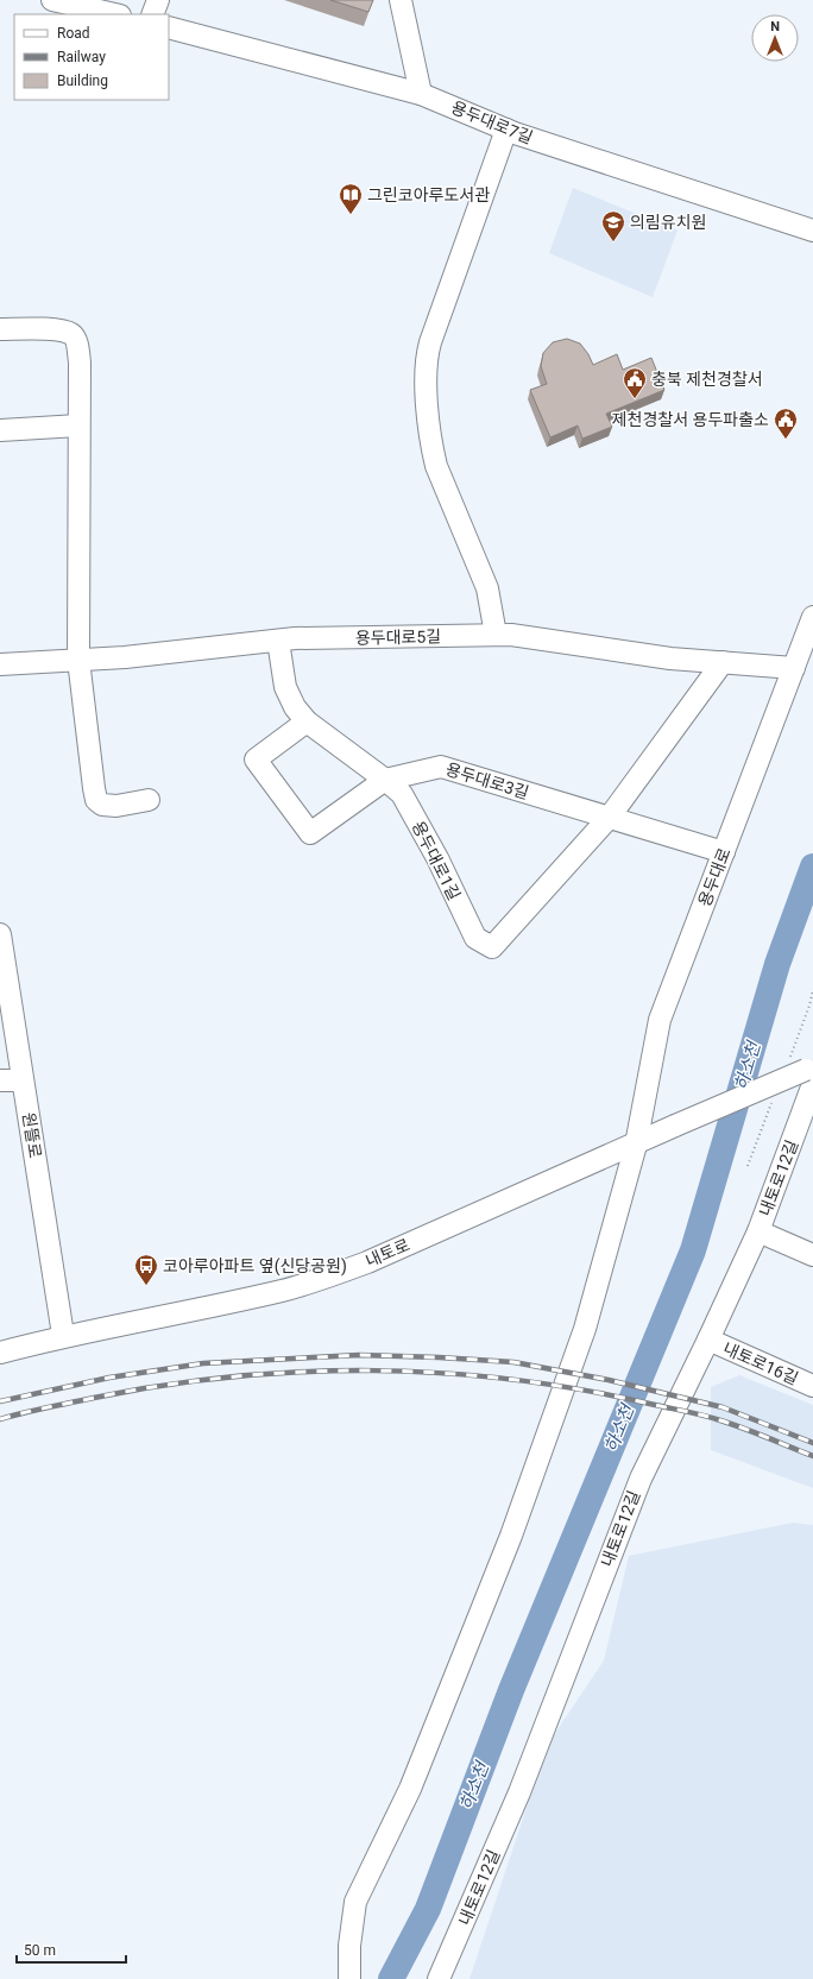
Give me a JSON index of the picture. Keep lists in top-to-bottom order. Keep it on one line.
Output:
{"streets":{"street":["용두대로7길","용두대로5길","용두대로3길","용두대로1길","용두대로","원뜰로","내토로12길","내토로","내토로16길"]},"crossings":[["용두대로5길","용두대로1길"],["용두대로5길","용두대로"],["용두대로3길","용두대로1길"],["용두대로3길","용두대로"],["용두대로","내토로"],["원뜰로","내토로"],["내토로12길","내토로"],["내토로12길","내토로16길"]],"water":["하소천"],"places":{"library":["그린코아루도서관"],"school or university":["의림유치원"],"public building":["충북 제천경찰서","제천경찰서 용두파출소"],"bus stop":["코아루아파트 옆(신당공원)"]},"legend":["Road","Railway","Building"],"scale_bar":"50 m","north":"top"}
